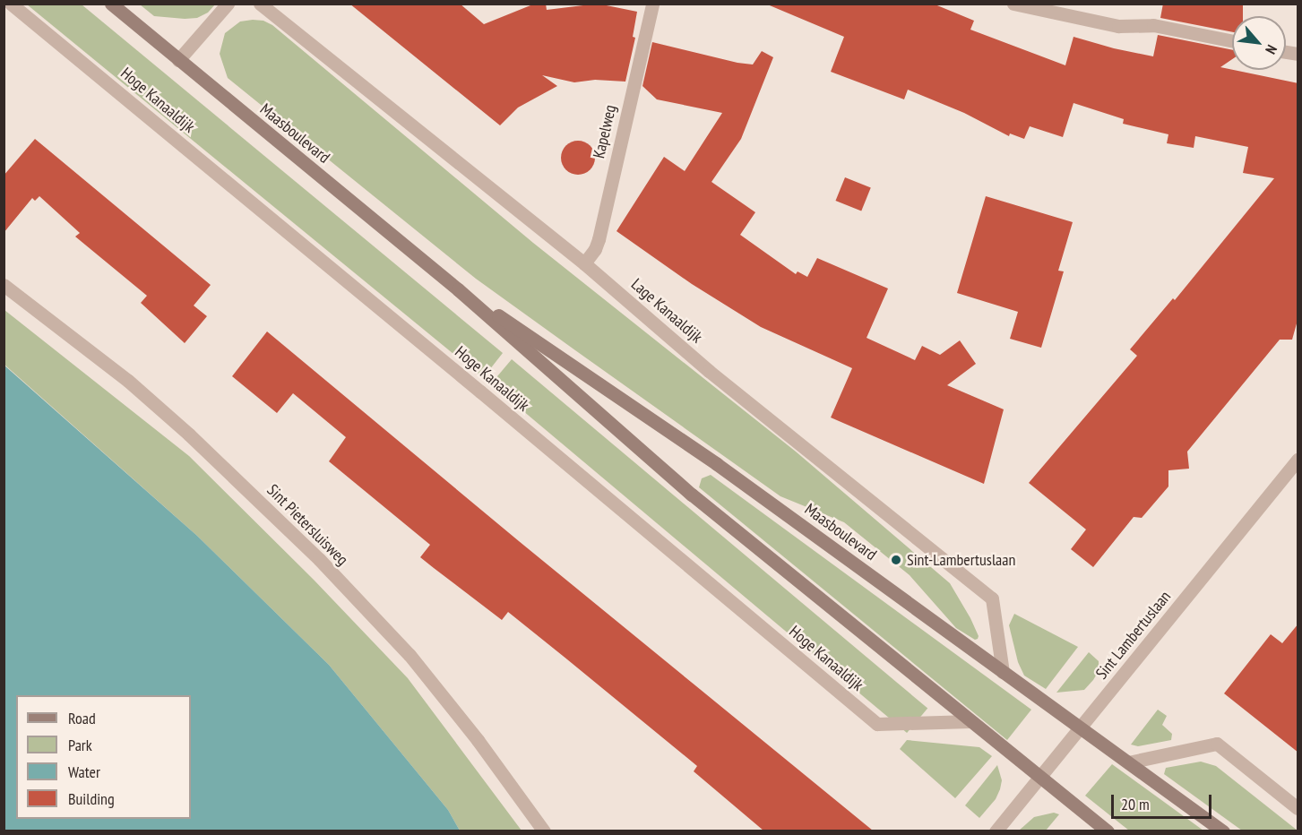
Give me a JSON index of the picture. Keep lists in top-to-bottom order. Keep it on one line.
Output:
{"streets":{"street":["Hoge Kanaaldijk","Kapelweg","Maasboulevard","Lage Kanaaldijk","Sint Pietersluisweg","Sint Lambertuslaan"]},"crossings":[["Hoge Kanaaldijk","Maasboulevard"],["Kapelweg","Lage Kanaaldijk"],["Maasboulevard","Lage Kanaaldijk"],["Maasboulevard","Sint Lambertuslaan"]],"places":["Sint-Lambertuslaan"],"legend":["Road","Park","Water","Building"],"scale_bar":"20 m","north":"bottom right"}
